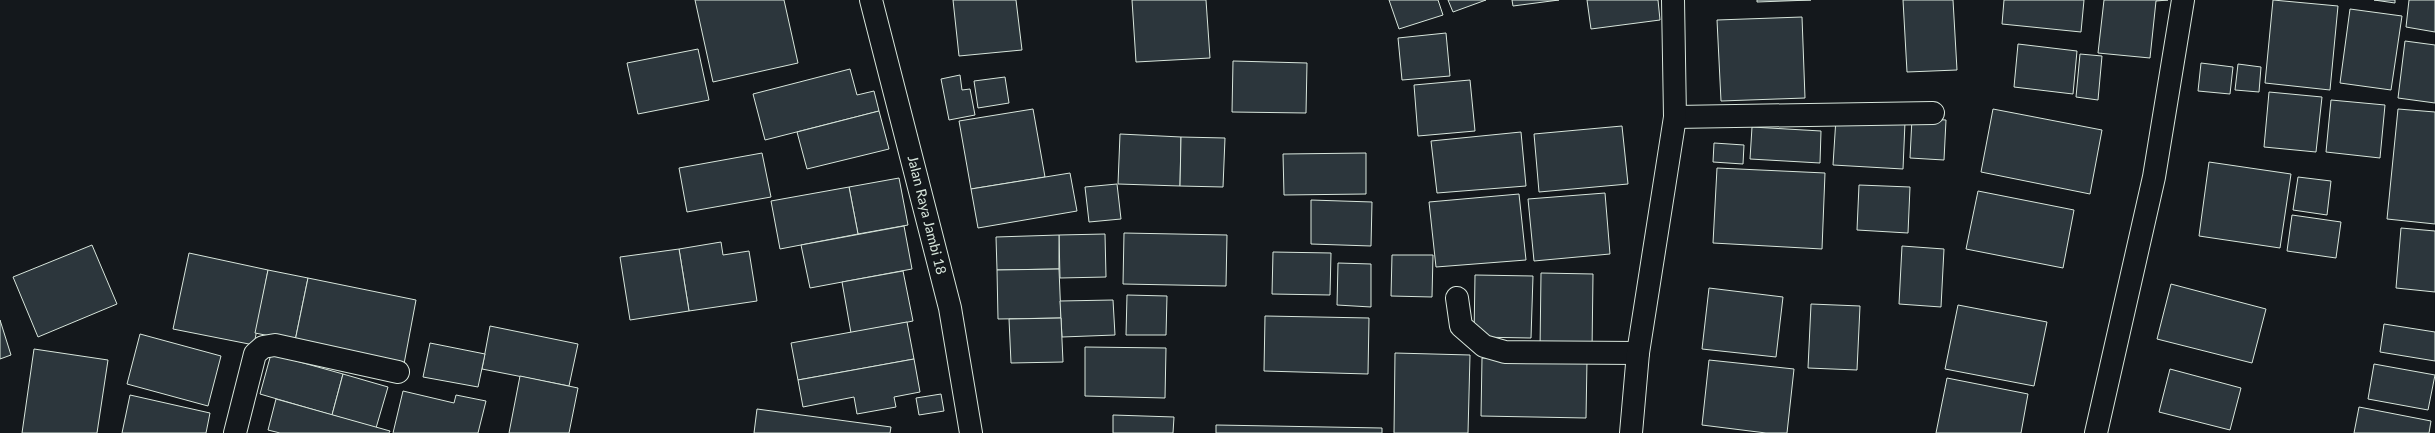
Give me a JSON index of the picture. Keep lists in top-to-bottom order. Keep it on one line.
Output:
{"streets":{"street":["Jalan Raya Jambi 18"]}}
